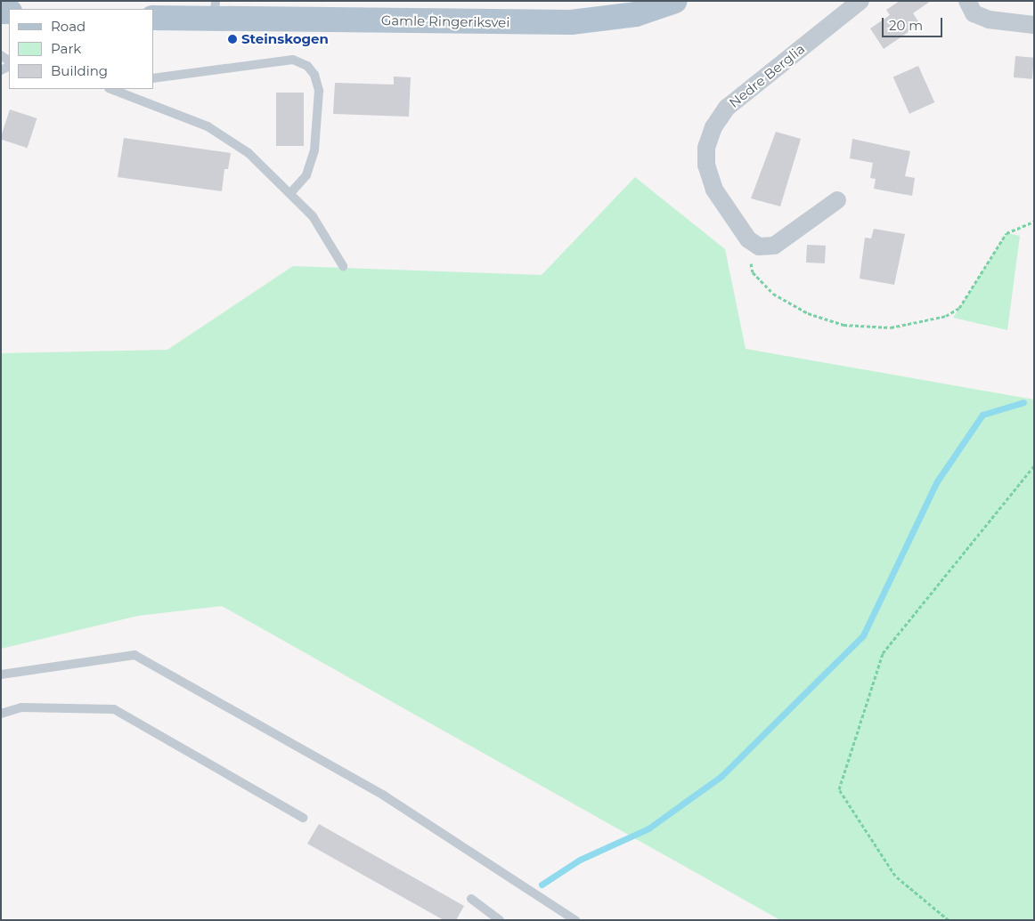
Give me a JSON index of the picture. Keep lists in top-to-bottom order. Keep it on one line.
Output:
{"streets":{"main road":["Gamle Ringeriksvei"],"street":["Nedre Berglia"]},"places":["Steinskogen"],"legend":["Road","Park","Building"],"scale_bar":"20 m"}
